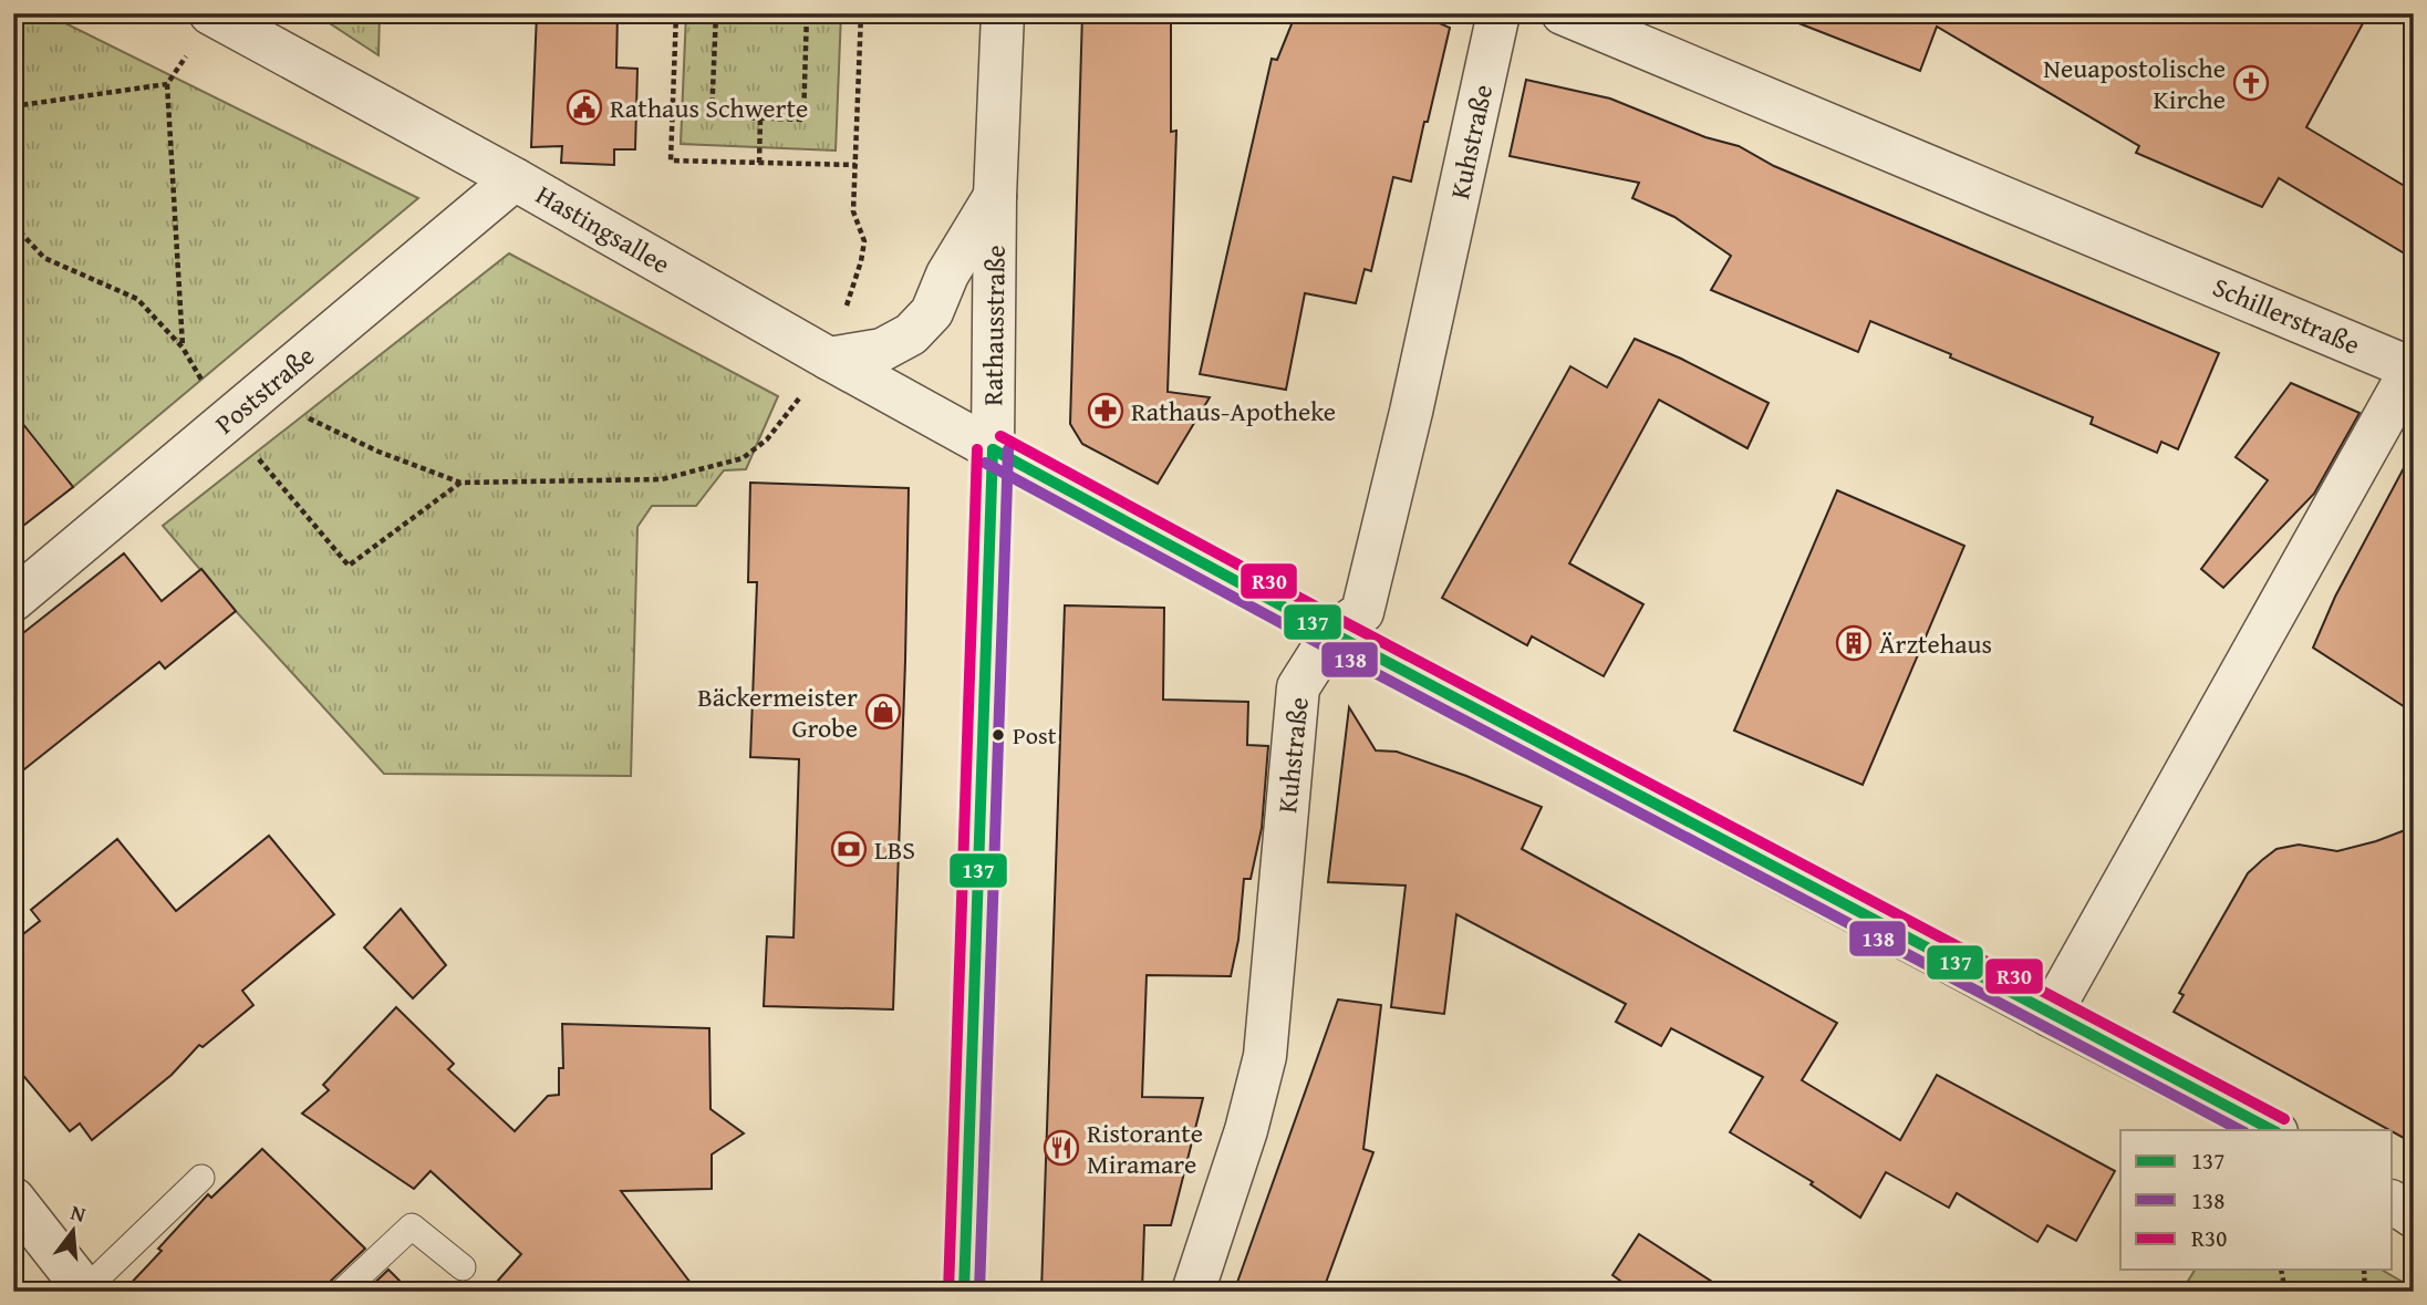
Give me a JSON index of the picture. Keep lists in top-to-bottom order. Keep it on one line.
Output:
{"streets":{"street":["Kuhstraße","Hastingsallee","Schillerstraße","Rathausstraße","Poststraße"]},"crossings":[["Kuhstraße","Hastingsallee"],["Hastingsallee","Schillerstraße"],["Hastingsallee","Rathausstraße"],["Hastingsallee","Poststraße"]],"places":{"church":["Neuapostolische Kirche"],"public building":["Rathaus Schwerte"],"pharmacy":["Rathaus-Apotheke"],"building":["Ärztehaus"],"shop":["Bäckermeister Grobe"],"other":["Post"],"bank":["LBS"],"restaurant":["Ristorante Miramare"]},"lines":["transit line R30","transit line 137","transit line 138"],"legend":["137","138","R30"],"north":"top"}
